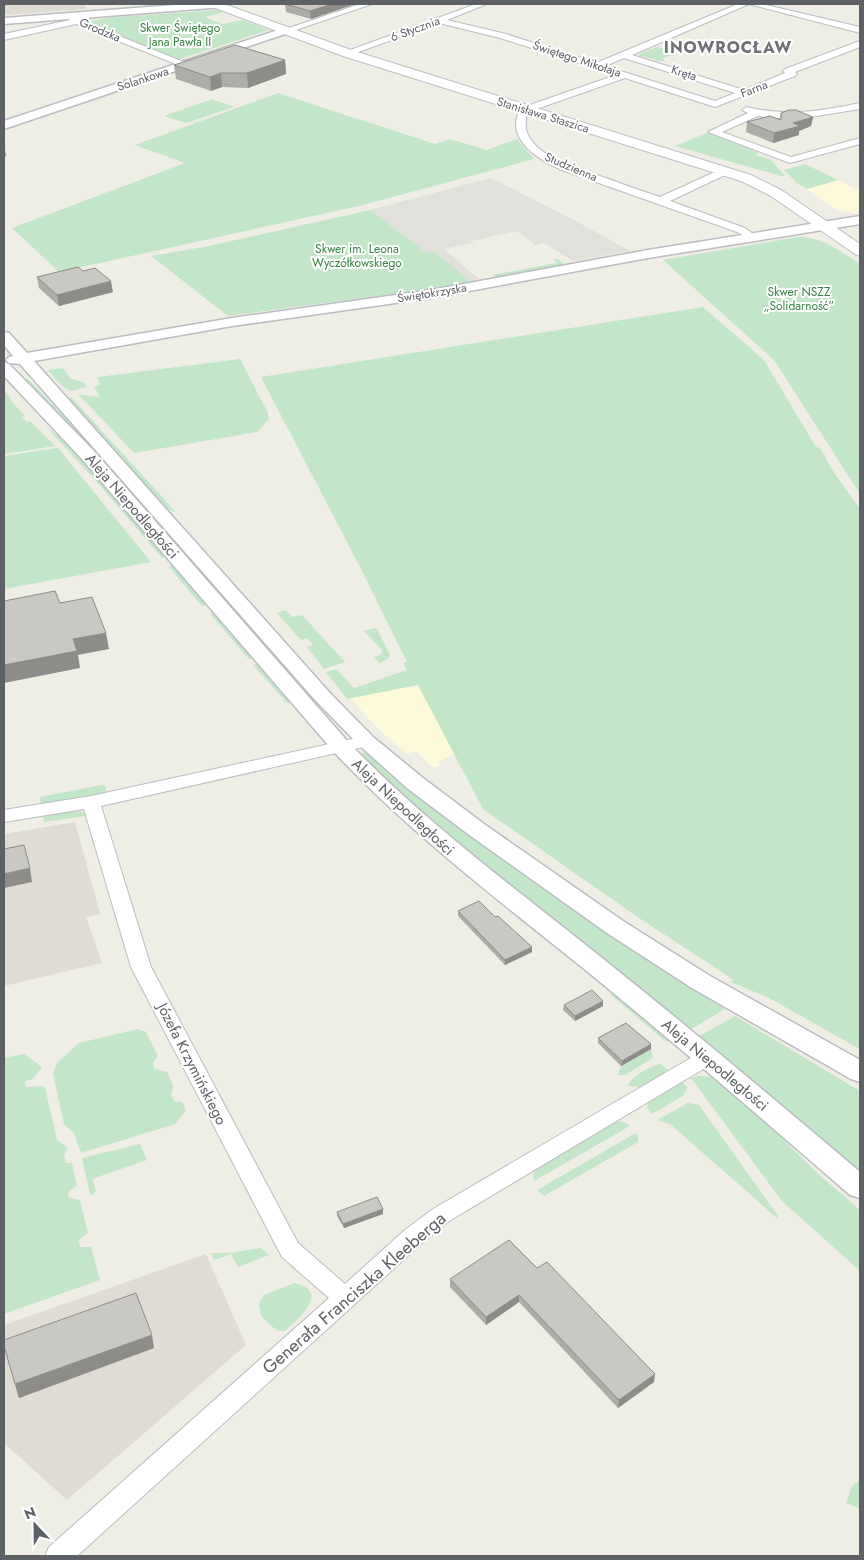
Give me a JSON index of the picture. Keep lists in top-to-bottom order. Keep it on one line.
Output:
{"streets":{"main road":["Stanisława Staszica"],"street":["6 Stycznia","Grodzka","Świętego Mikołaja","Kręta","Solankowa","Farna","Studzienna","Świętokrzyska","Aleja Niepodległości","Józefa Krzymińskiego","Generała Franciszka Kleeberga"]},"crossings":[["6 Stycznia","Świętego Mikołaja"],["6 Stycznia","Stanisława Staszica"],["Grodzka","Solankowa"],["Świętego Mikołaja","Farna"],["Kręta","Farna"],["Solankowa","Stanisława Staszica"],["Stanisława Staszica","Studzienna"],["Stanisława Staszica","Świętokrzyska"],["Studzienna","Świętokrzyska"],["Świętokrzyska","Aleja Niepodległości"],["Aleja Niepodległości","Generała Franciszka Kleeberga"],["Józefa Krzymińskiego","Generała Franciszka Kleeberga"]],"districts":["INOWROCŁAW"],"parks":["Skwer Świętego Jana Pawła II","Skwer im. Leona Wyczółkowskiego","Skwer NSZZ „Solidarność”"],"north":"top"}
